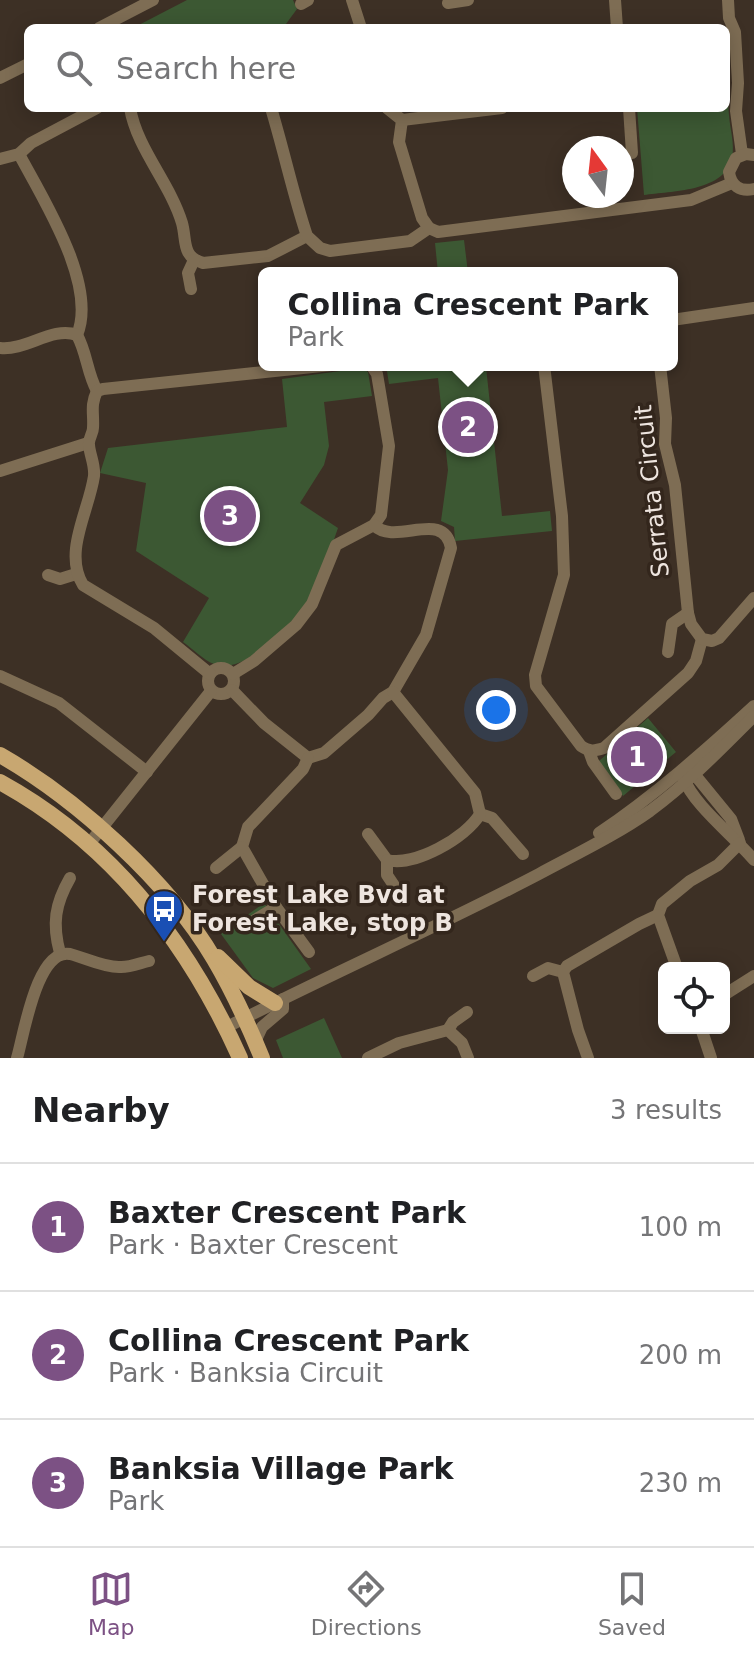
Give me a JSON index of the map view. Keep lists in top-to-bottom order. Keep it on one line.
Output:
{"streets":{"street":["Serrata Circuit"]},"places":{"bus stop":["Forest Lake Bvd at Forest Lake, stop B"]},"north":"top","page":{"search":"Search here","popup":["Collina Crescent Park","Park"],"pins":["2","3","1"],"heading":["Nearby","3 results"],"list":[{"mark":"1","name":"Baxter Crescent Park","note":"Park · Baxter Crescent","value":"100 m"},{"mark":"2","name":"Collina Crescent Park","note":"Park · Banksia Circuit","value":"200 m"},{"mark":"3","name":"Banksia Village Park","note":"Park","value":"230 m"}],"nav":["Map","Directions","Saved"]}}
